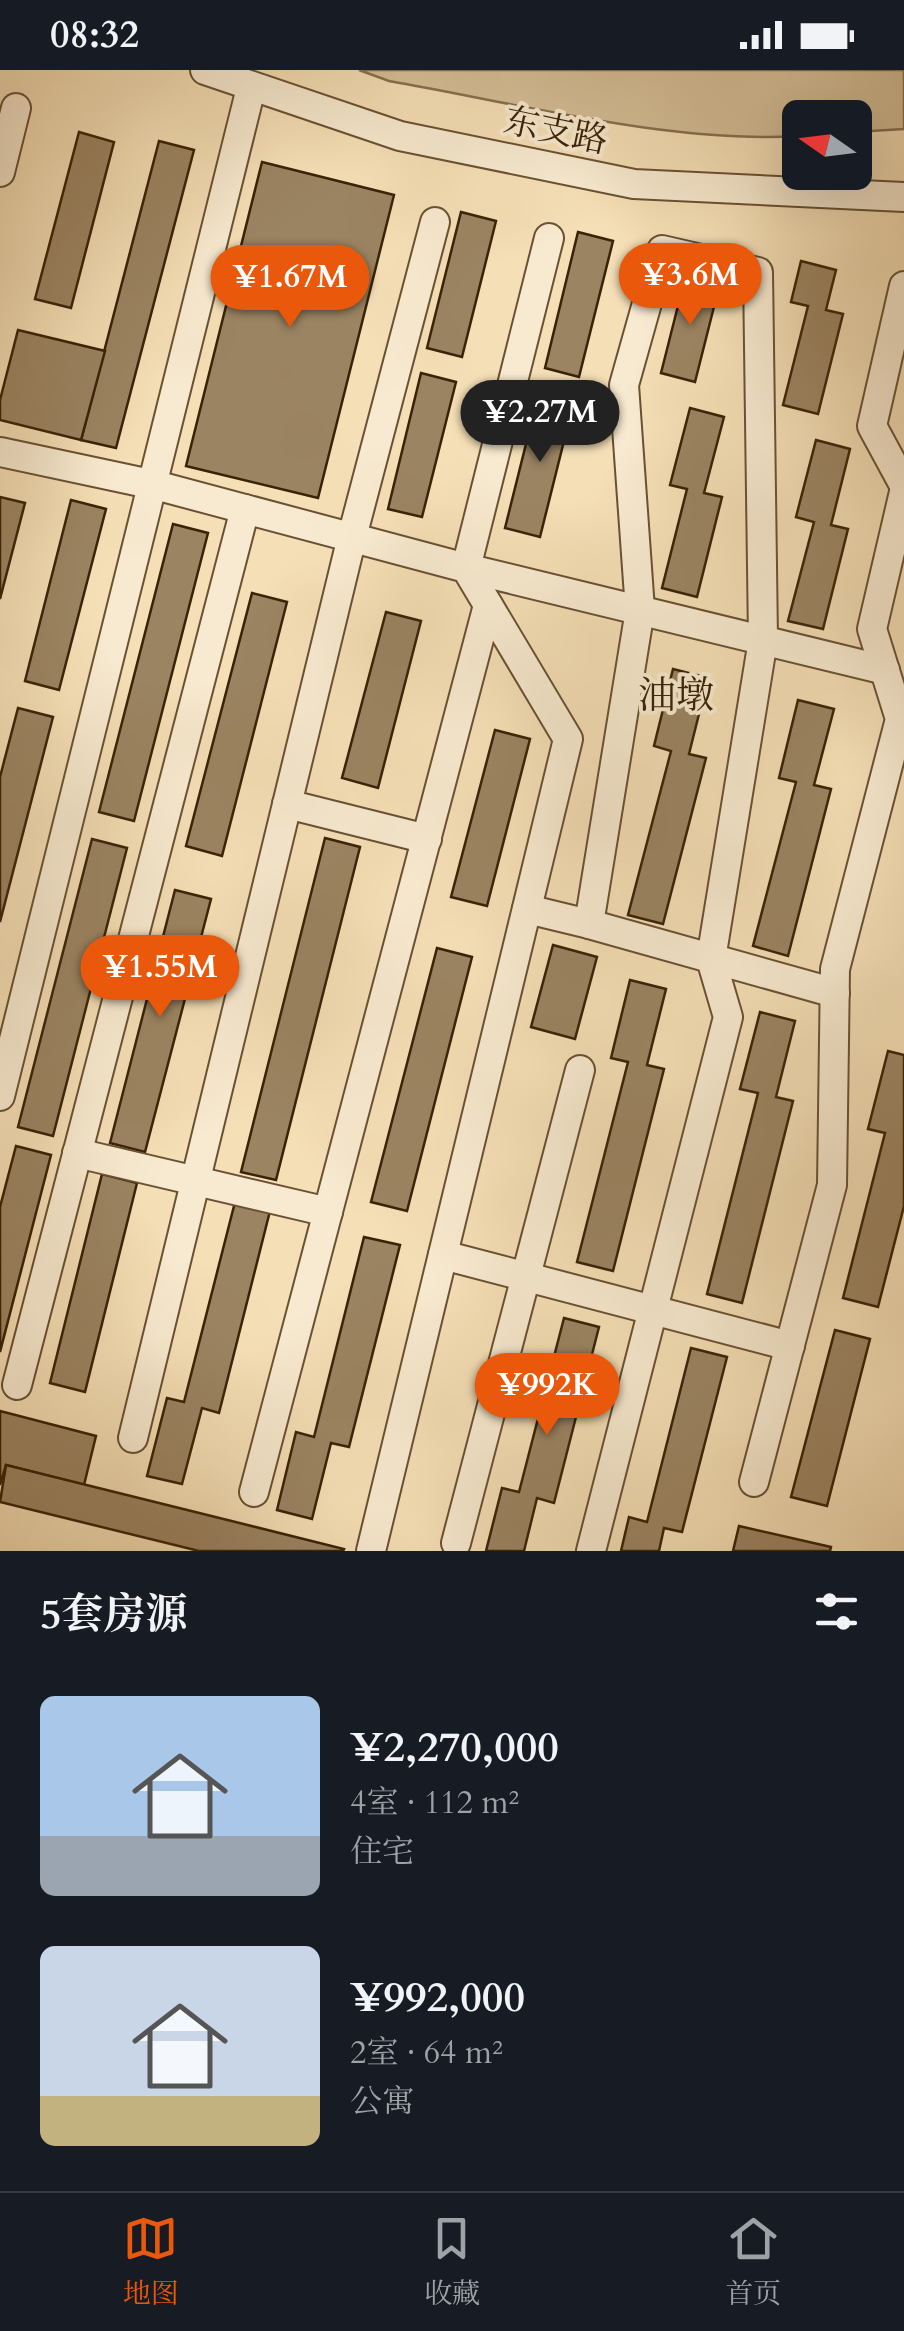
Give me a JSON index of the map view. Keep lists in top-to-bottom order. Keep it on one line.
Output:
{"streets":{"street":["东支路"]},"districts":["油墩"],"north":"left","page":{"status":"08:32","price":["¥3.6M","¥1.67M","¥2.27M","¥1.55M","¥992K"],"heading":"5套房源","list":[{"name":"¥2,270,000","note":"4室 · 112 m² · 住宅"},{"name":"¥992,000","note":"2室 · 64 m² · 公寓"}],"tabs":["地图","收藏","首页"]}}
